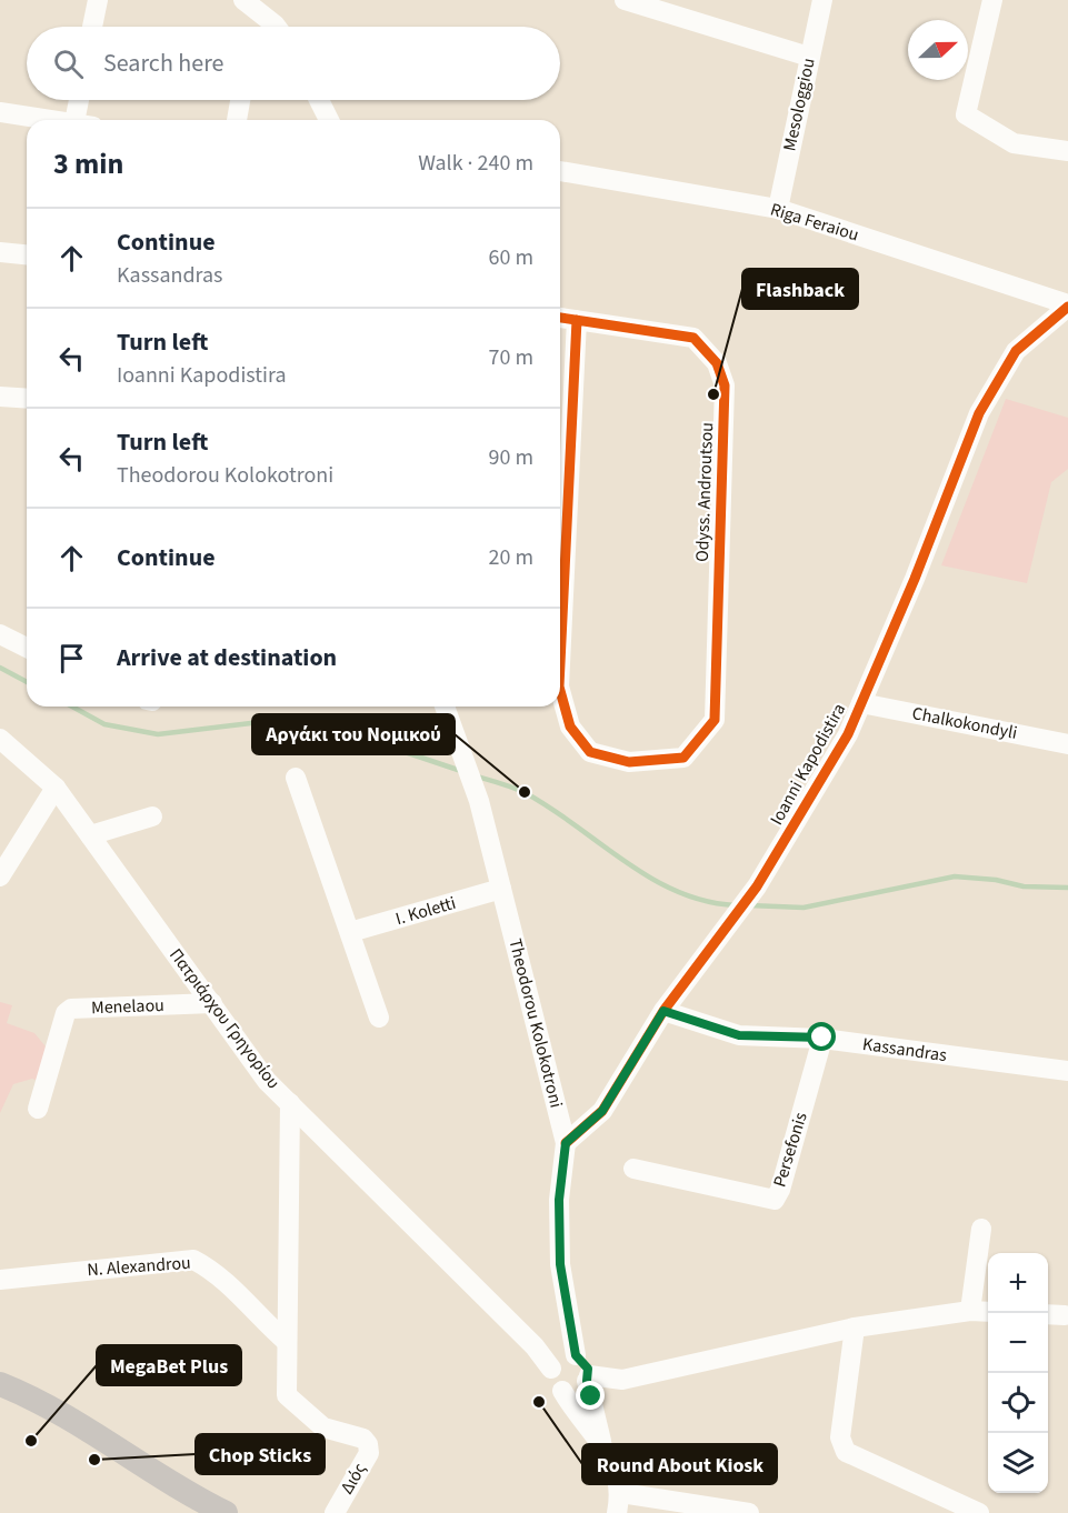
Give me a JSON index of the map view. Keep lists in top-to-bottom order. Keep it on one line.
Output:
{"streets":{"street":["Mesologgiou","Riga Feraiou","Odyss. Androutsou","Chalkokondyli","Ioanni Kapodistira","I. Koletti","Menelaou","Πατριάρχου Γρηγορίου","Theodorou Kolokotroni","Kassandras","Persefonis","N. Alexandrou","Διός"]},"crossings":[["Mesologgiou","Riga Feraiou"],["Riga Feraiou","Ioanni Kapodistira"],["Chalkokondyli","Ioanni Kapodistira"],["Ioanni Kapodistira","Theodorou Kolokotroni"],["Ioanni Kapodistira","Kassandras"],["I. Koletti","Theodorou Kolokotroni"],["Menelaou","Πατριάρχου Γρηγορίου"],["Πατριάρχου Γρηγορίου","Theodorou Kolokotroni"],["Kassandras","Persefonis"],["N. Alexandrou","Διός"]],"places":["Flashback","Αργάκι του Νομικού","Round About Kiosk","MegaBet Plus","Chop Sticks"],"north":"right","page":{"search":"Search here","heading":["3 min","Walk · 240 m"],"list":[["Continue","Kassandras","60 m"],["Turn left","Ioanni Kapodistira","70 m"],["Turn left","Theodorou Kolokotroni","90 m"],["Continue","20 m"],"Arrive at destination"],"map_buttons":["+","−"]}}
